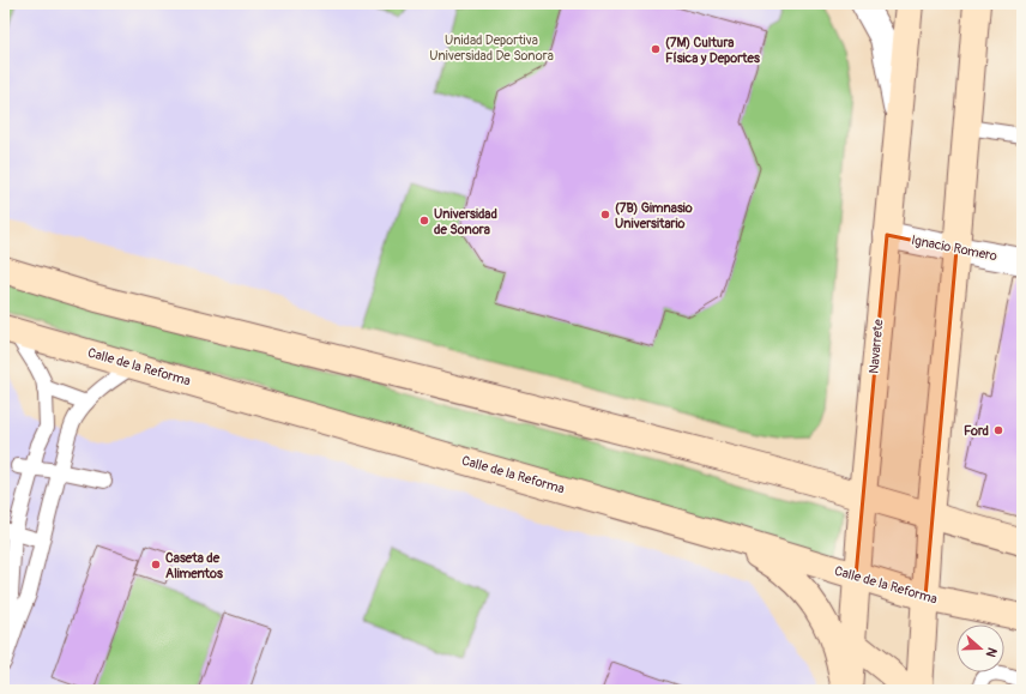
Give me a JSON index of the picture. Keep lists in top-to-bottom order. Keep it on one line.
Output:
{"streets":{"main road":["Navarrete","Calle de la Reforma"],"street":["Ignacio Romero"]},"crossings":[["Ignacio Romero","Navarrete"],["Navarrete","Calle de la Reforma"]],"parks":["Unidad Deportiva Universidad De Sonora"],"places":["(7M) Cultura Física y Deportes","(7B) Gimnasio Universitario","Universidad de Sonora","Ford","Caseta de Alimentos"],"north":"right"}
